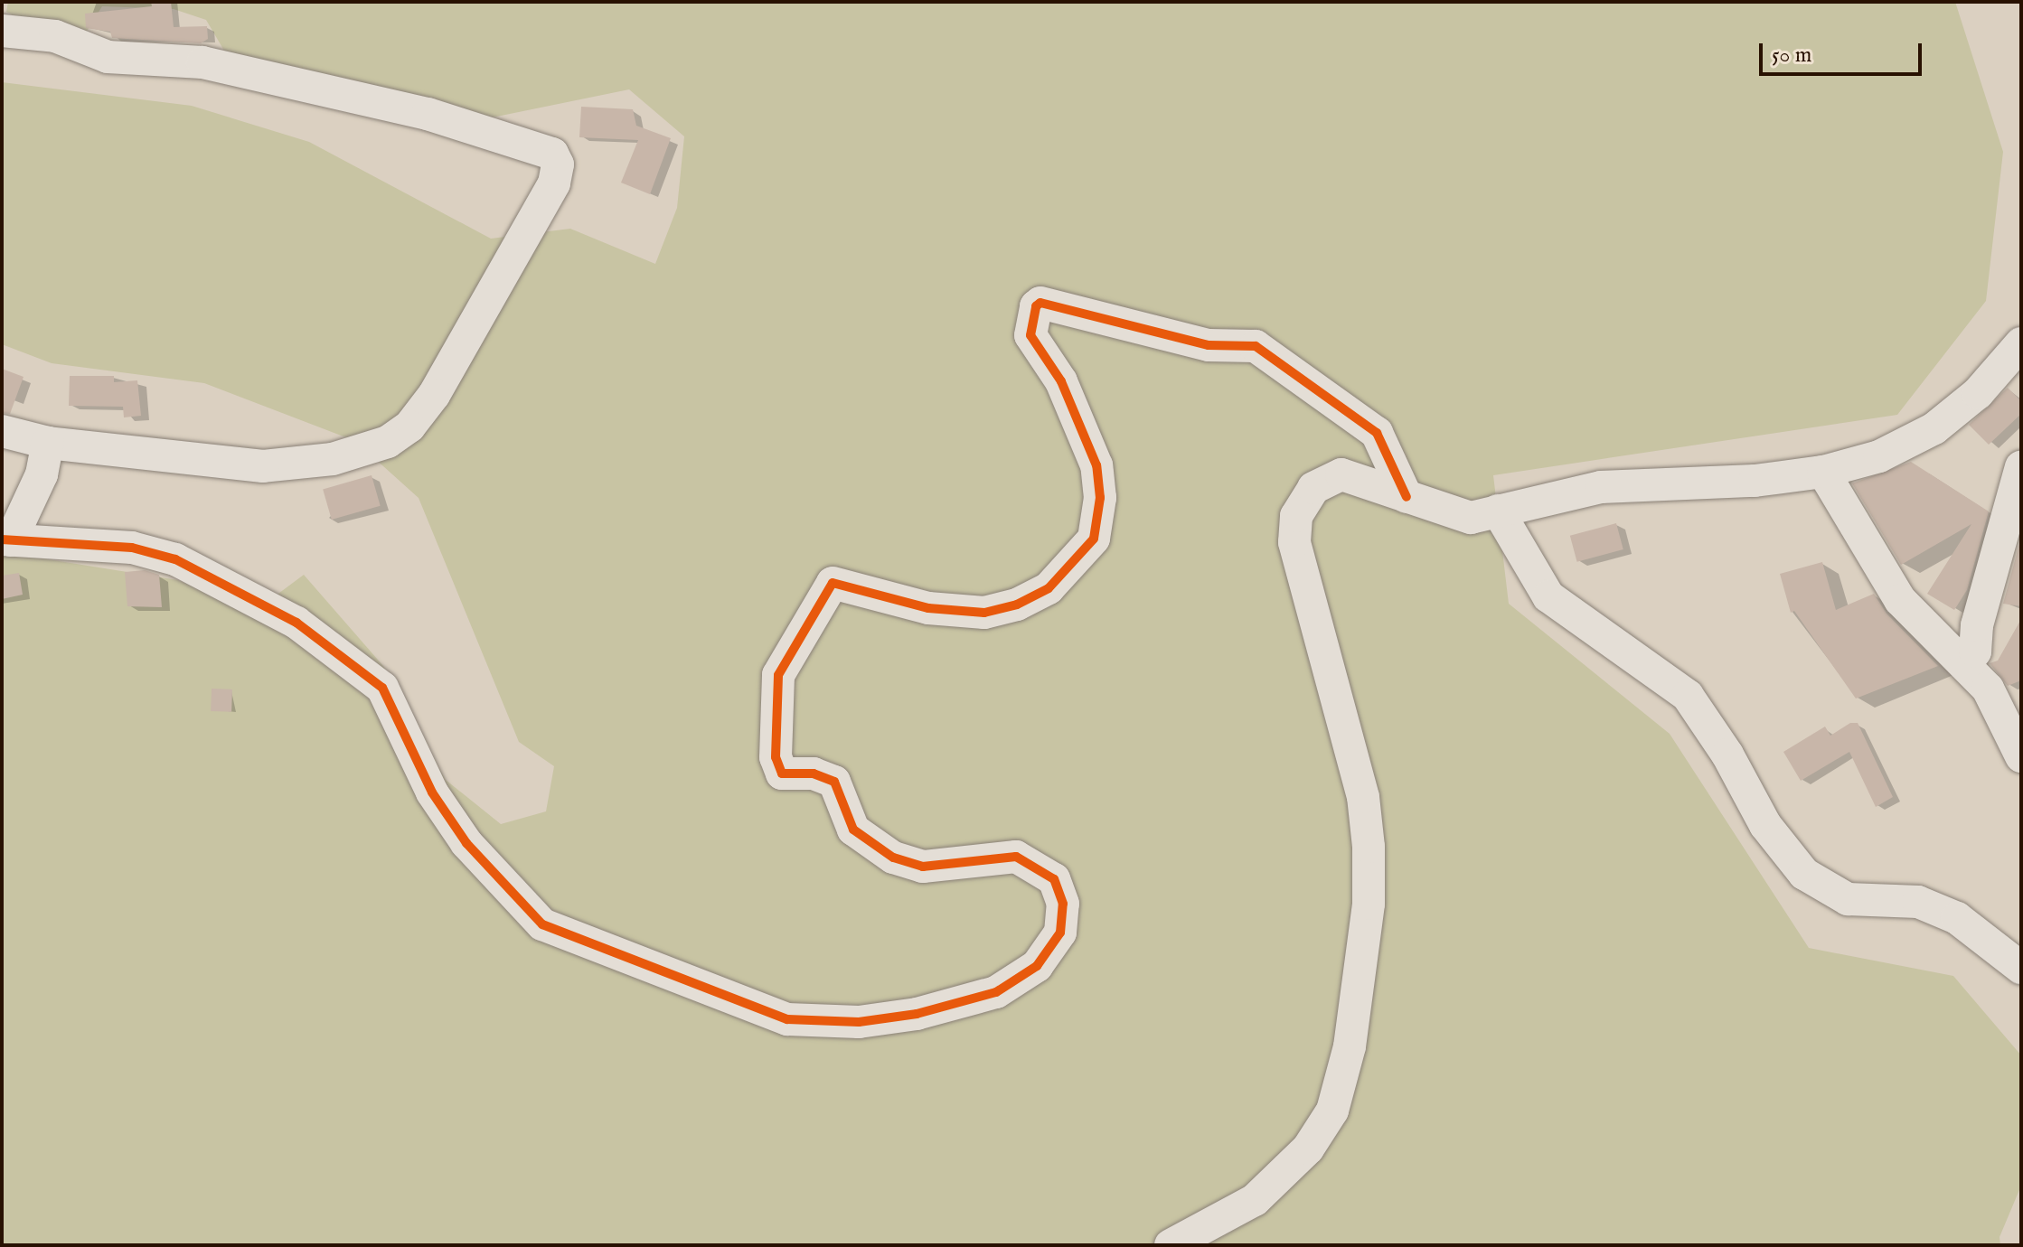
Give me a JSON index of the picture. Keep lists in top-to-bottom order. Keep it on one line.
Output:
{"scale_bar":"50 m"}
